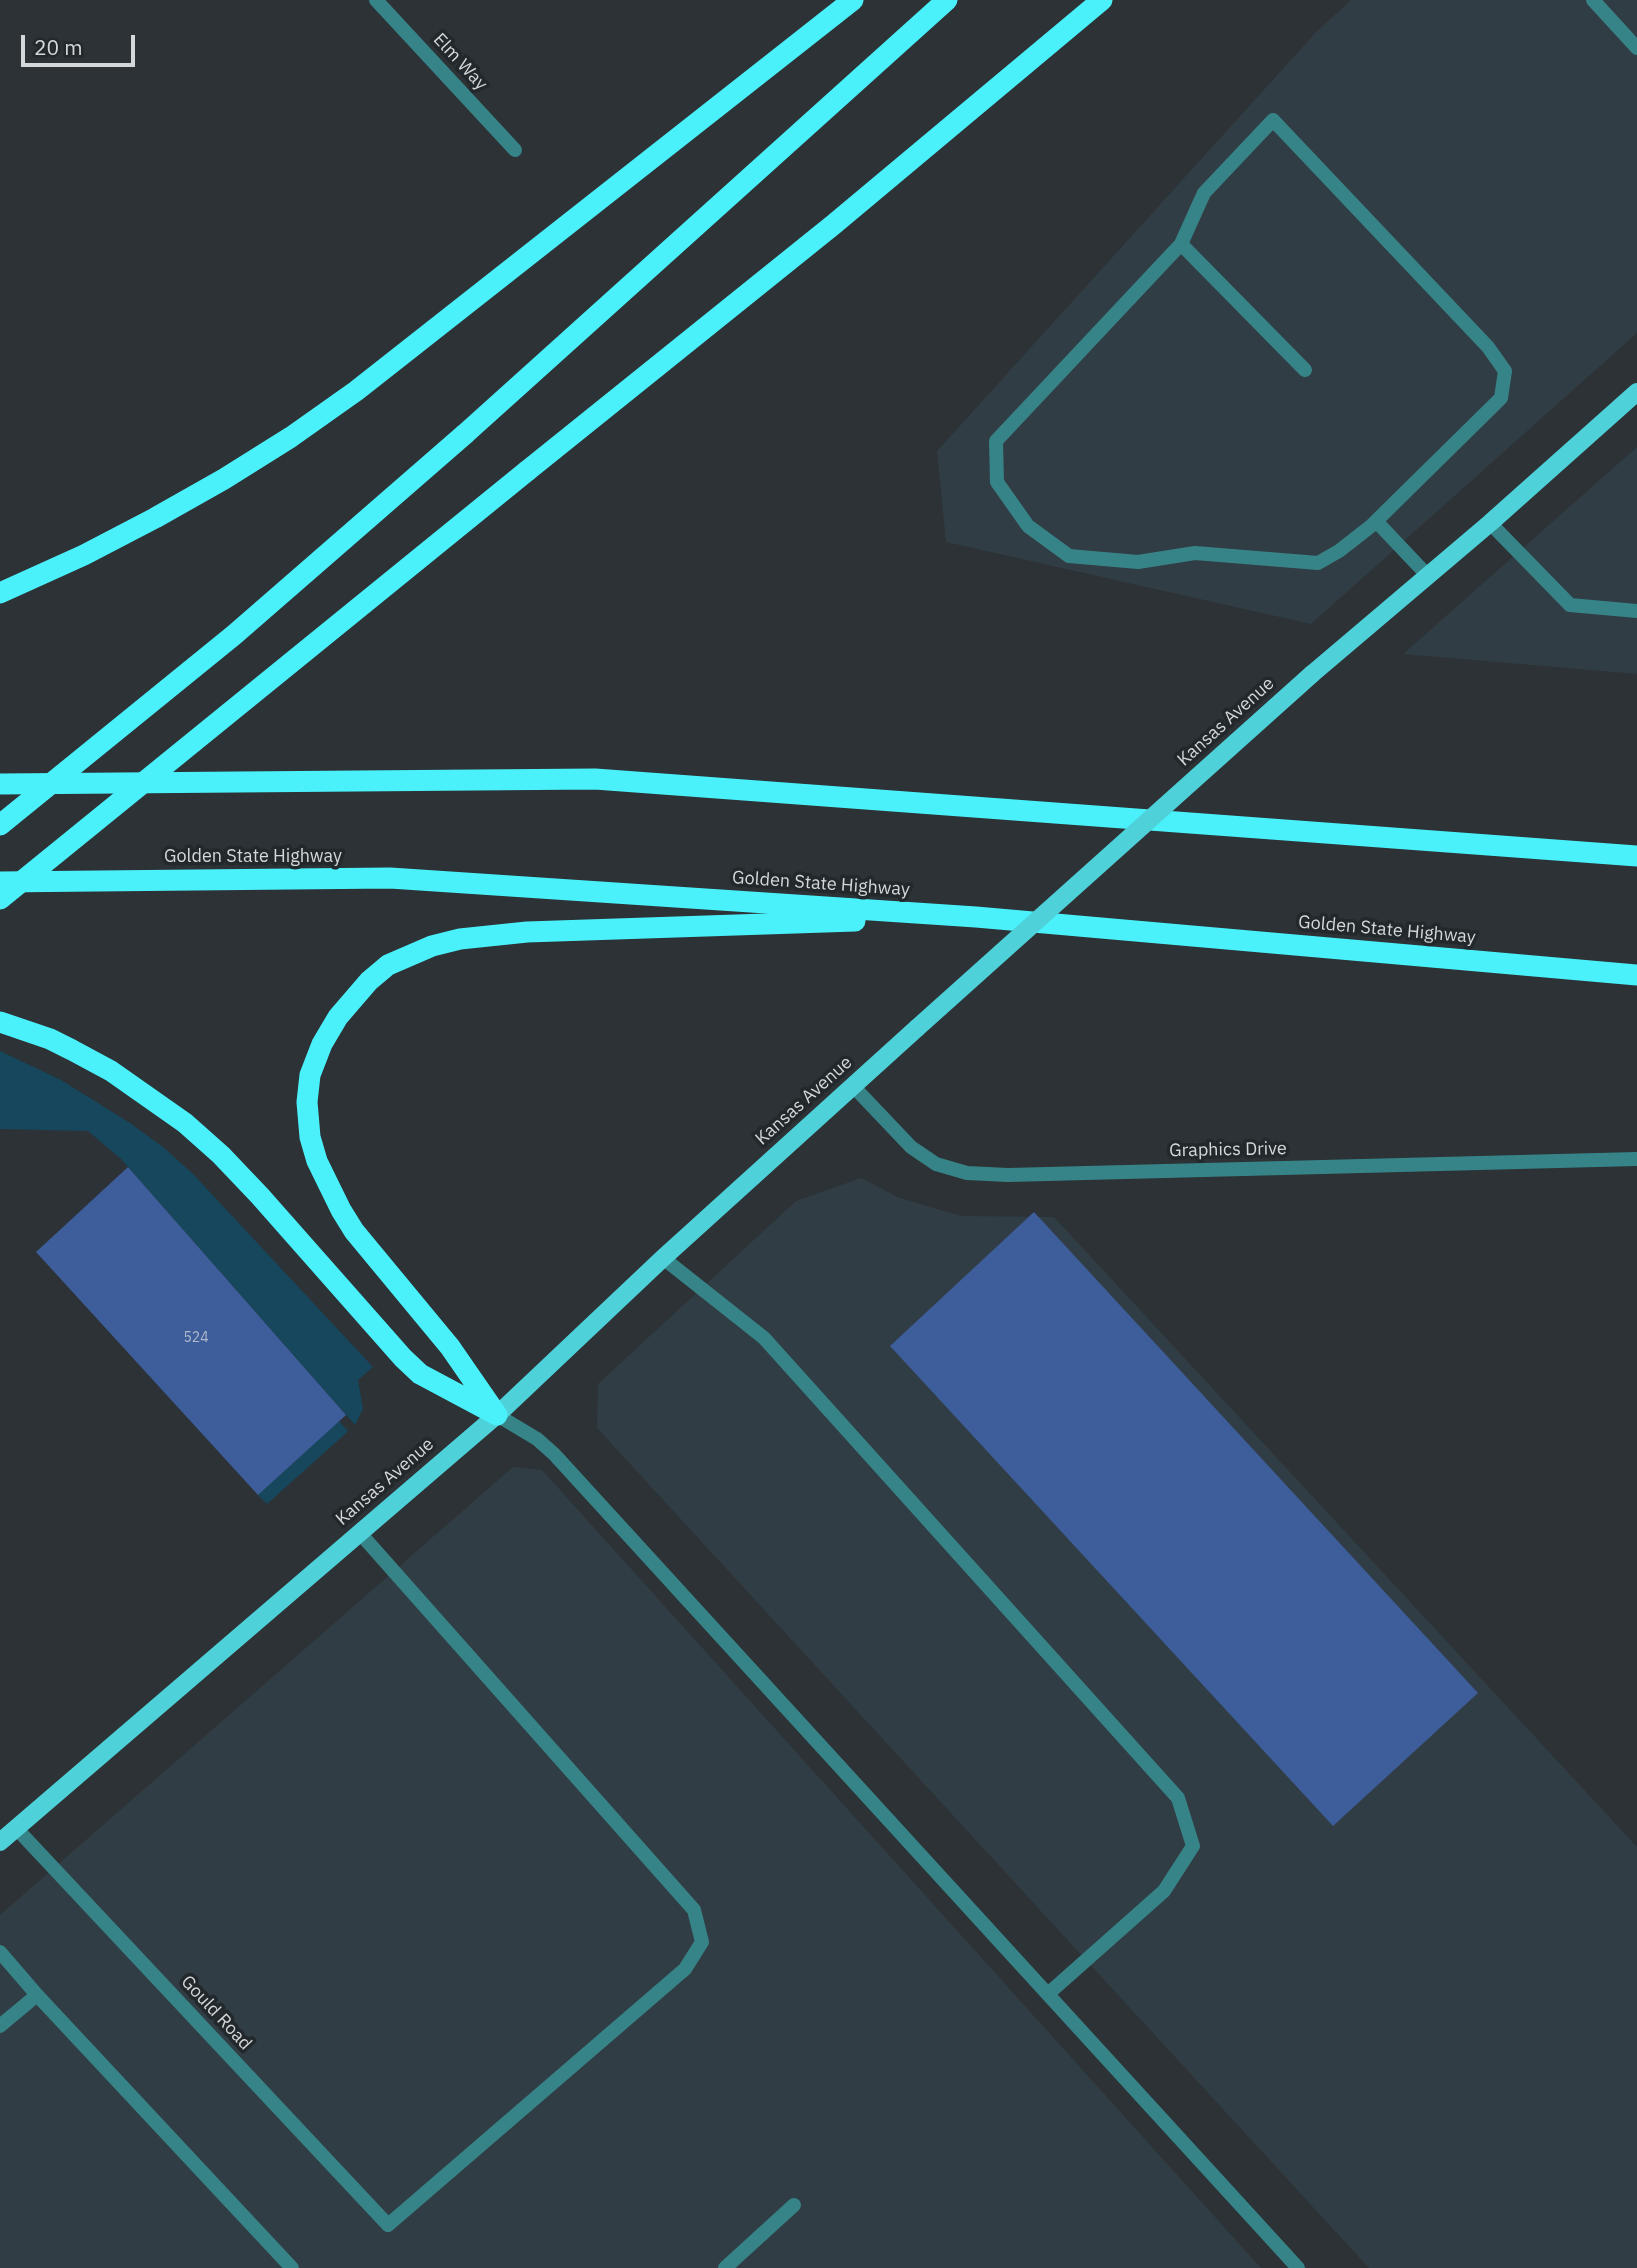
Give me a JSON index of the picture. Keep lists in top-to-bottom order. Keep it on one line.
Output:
{"streets":{"highway":["Golden State Highway"],"main road":["Kansas Avenue"],"street":["Elm Way","Graphics Drive","Gould Road"]},"crossings":[["Kansas Avenue","Graphics Drive"],["Kansas Avenue","Gould Road"]],"house_numbers":["524"],"scale_bar":"20 m"}
